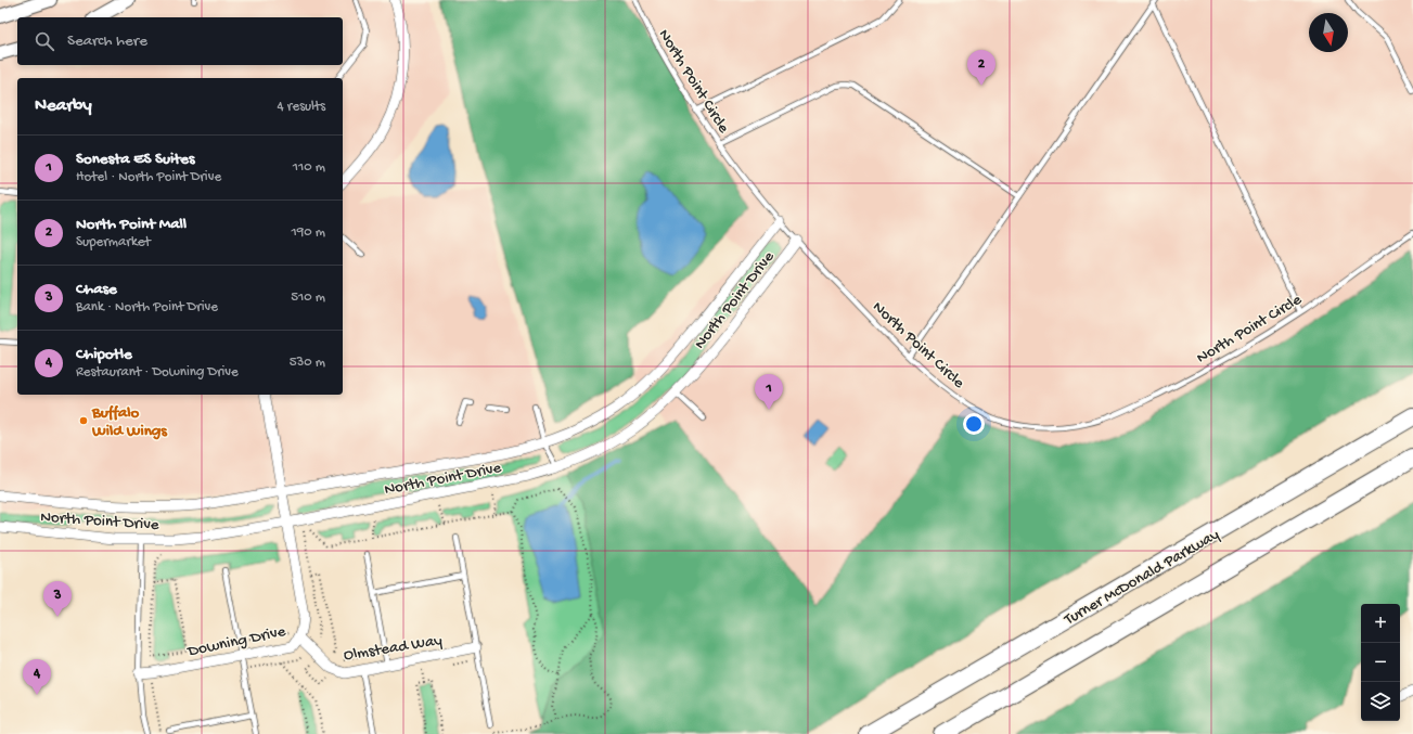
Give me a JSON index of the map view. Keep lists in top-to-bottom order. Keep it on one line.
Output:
{"streets":{"highway":["Turner McDonald Parkway"],"street":["North Point Drive","Downing Drive","Olmstead Way"],"lane":["North Point Circle"]},"crossings":[["North Point Circle","North Point Drive"],["North Point Drive","Downing Drive"],["Downing Drive","Olmstead Way"]],"places":["Buffalo Wild Wings"],"north":"bottom","page":{"search":"Search here","pins":["2","1","3","4"],"heading":["Nearby","4 results"],"list":[{"mark":"1","name":"Sonesta ES Suites","note":"Hotel · North Point Drive","value":"110 m"},{"mark":"2","name":"North Point Mall","note":"Supermarket","value":"190 m"},{"mark":"3","name":"Chase","note":"Bank · North Point Drive","value":"510 m"},{"mark":"4","name":"Chipotle","note":"Restaurant · Downing Drive","value":"530 m"}],"map_buttons":["+","−"]}}
